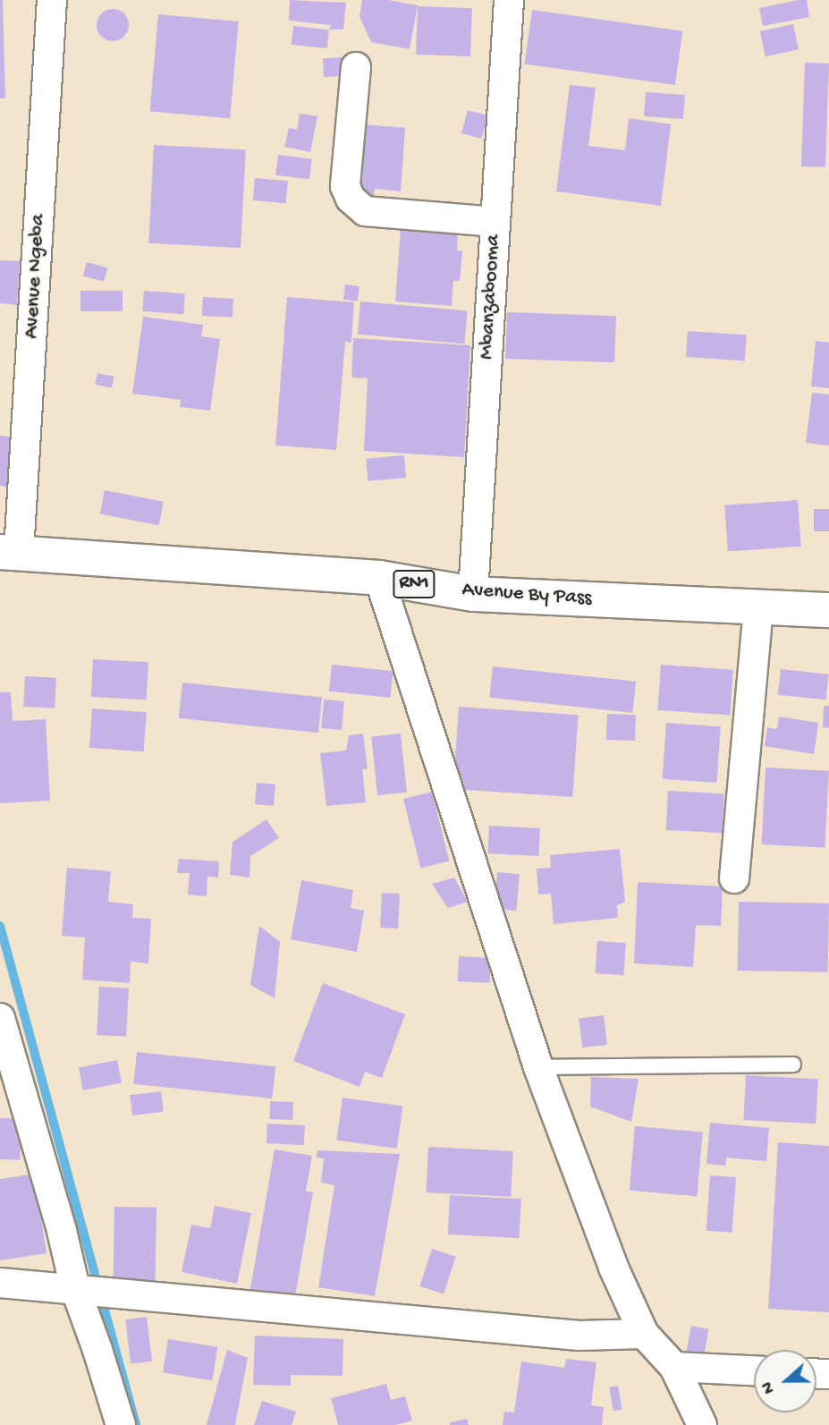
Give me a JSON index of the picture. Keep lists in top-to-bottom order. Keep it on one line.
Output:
{"streets":{"highway":["RN1","Avenue By Pass"],"street":["Avenue Ngeba","Mbanzabooma"]},"crossings":[["Avenue Ngeba","Avenue By Pass"],["Mbanzabooma","Avenue By Pass"]],"north":"left"}
